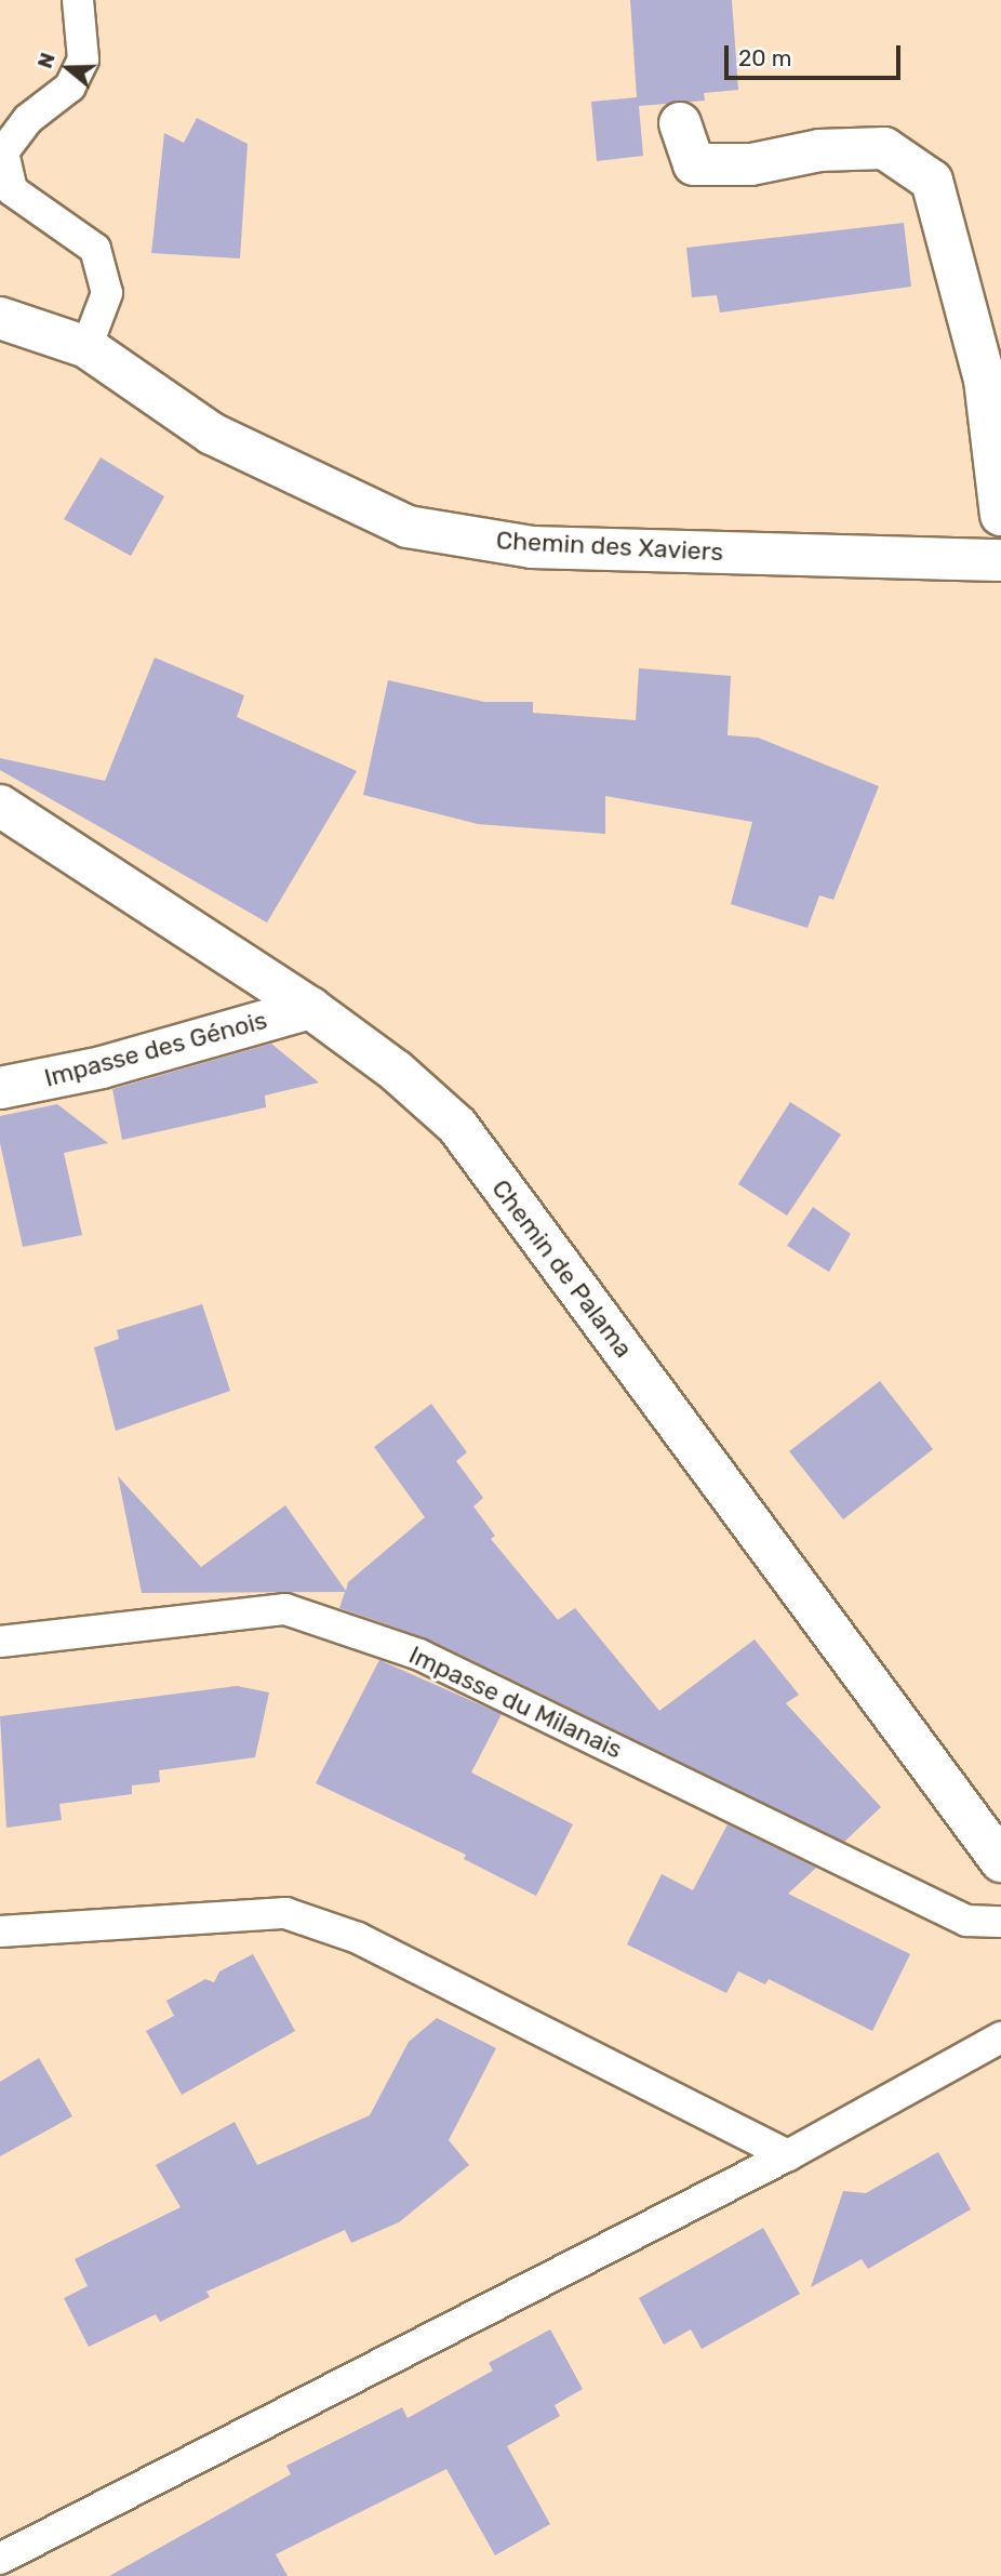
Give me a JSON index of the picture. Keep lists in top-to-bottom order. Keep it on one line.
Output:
{"streets":{"street":["Chemin des Xaviers","Impasse des Génois","Chemin de Palama"],"lane":["Impasse du Milanais"]},"crossings":[["Impasse des Génois","Chemin de Palama"]],"scale_bar":"20 m","north":"left"}
